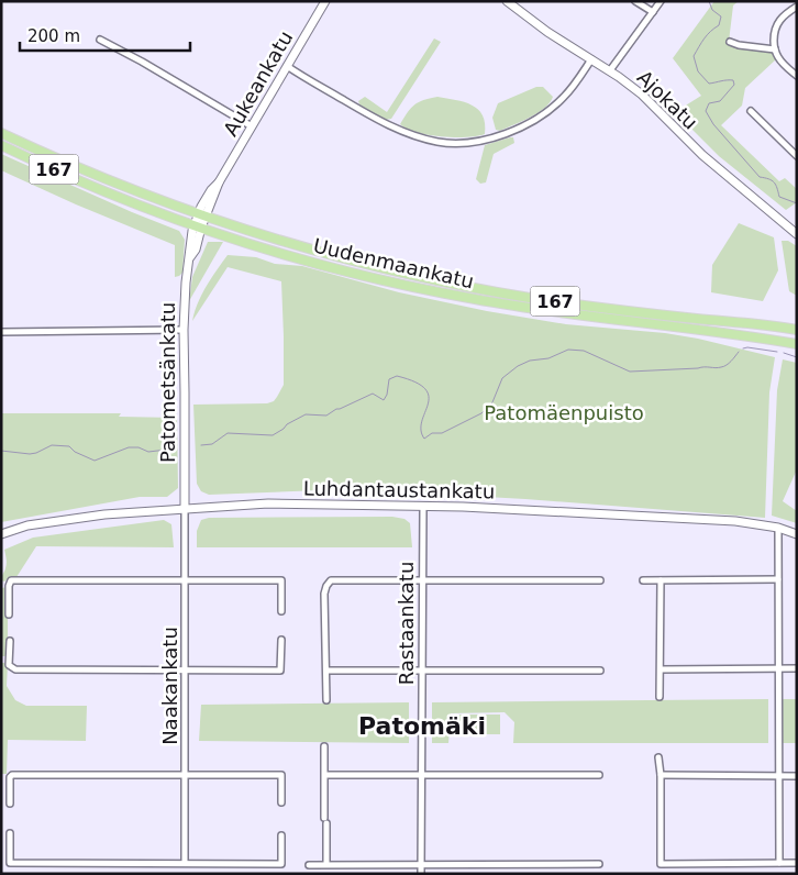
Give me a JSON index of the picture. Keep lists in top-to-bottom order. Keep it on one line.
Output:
{"streets":{"main road":["167","Uudenmaankatu"],"street":["Aukeankatu","Ajokatu","Patometsänkatu","Luhdantaustankatu","Rastaankatu","Naakankatu"]},"crossings":[["Aukeankatu","Uudenmaankatu"],["Aukeankatu","Patometsänkatu"],["Uudenmaankatu","Patometsänkatu"],["Patometsänkatu","Luhdantaustankatu"],["Patometsänkatu","Naakankatu"],["Luhdantaustankatu","Rastaankatu"],["Luhdantaustankatu","Naakankatu"]],"districts":["Patomäki"],"parks":["Patomäenpuisto"],"scale_bar":"200 m"}
